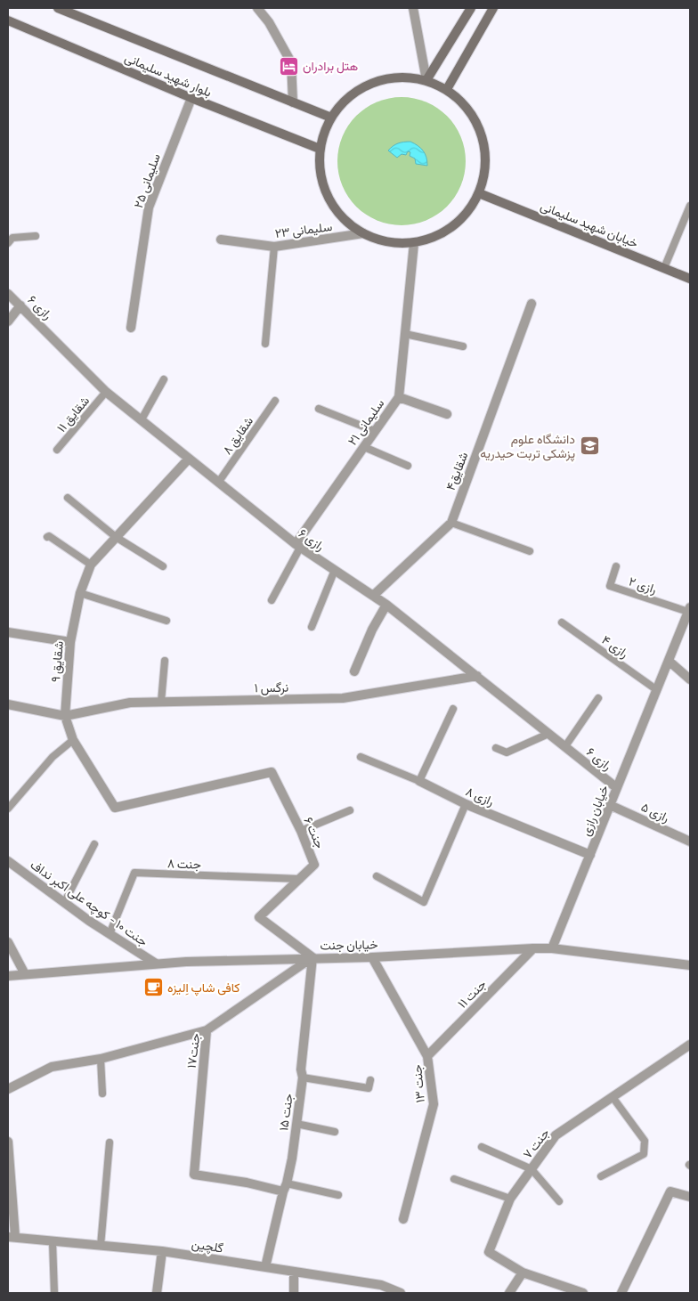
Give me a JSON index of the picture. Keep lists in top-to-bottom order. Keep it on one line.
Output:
{"streets":{"main road":["بلوار شهید سلیمانی","خیابان شهید سلیمانی"],"street":["سلیمانی ۲۵","سلیمانی ۲۳","رازی ۶","سلیمانی ۲۱","شقایق۴","شقایق ۹","نرگس ۱","رازی ۸","خیابان رازی","رازی ۵","جنت ۶","جنت ۱۰ - کوچه علی اکبر نداف","خیابان جنت","جنت ۱۱","جنت۱۷","جنت ۱۳","جنت ۱۵","جنت ۷","گلچین"],"lane":["شقایق ۱۱","شقایق ۸","رازی ۲","رازی ۴","جنت ۸"]},"crossings":[["بلوار شهید سلیمانی","سلیمانی ۲۵"],["رازی ۶","شقایق ۱۱"],["رازی ۶","سلیمانی ۲۱"],["رازی ۶","شقایق ۸"],["رازی ۶","شقایق۴"],["رازی ۶","شقایق ۹"],["رازی ۶","نرگس ۱"],["رازی ۶","خیابان رازی"],["رازی ۲","خیابان رازی"],["رازی ۴","خیابان رازی"],["شقایق ۹","نرگس ۱"],["شقایق ۹","جنت ۶"],["رازی ۸","خیابان رازی"],["خیابان رازی","رازی ۵"],["خیابان رازی","خیابان جنت"],["جنت ۶","جنت ۸"],["جنت ۶","خیابان جنت"],["جنت ۶","جنت۱۷"],["جنت ۶","جنت ۱۵"],["جنت ۸","جنت ۱۰ - کوچه علی اکبر نداف"],["جنت ۱۰ - کوچه علی اکبر نداف","خیابان جنت"],["خیابان جنت","جنت ۱۱"],["خیابان جنت","جنت۱۷"],["خیابان جنت","جنت ۱۳"],["خیابان جنت","جنت ۱۵"],["جنت ۱۱","جنت ۱۳"],["جنت۱۷","جنت ۱۵"],["جنت ۱۵","گلچین"]],"places":{"hotel":["هتل برادران"],"school or university":["دانشگاه علوم پزشکی تربت حیدریه"],"cafe":["کافی شاپ اِلیزه"]}}
